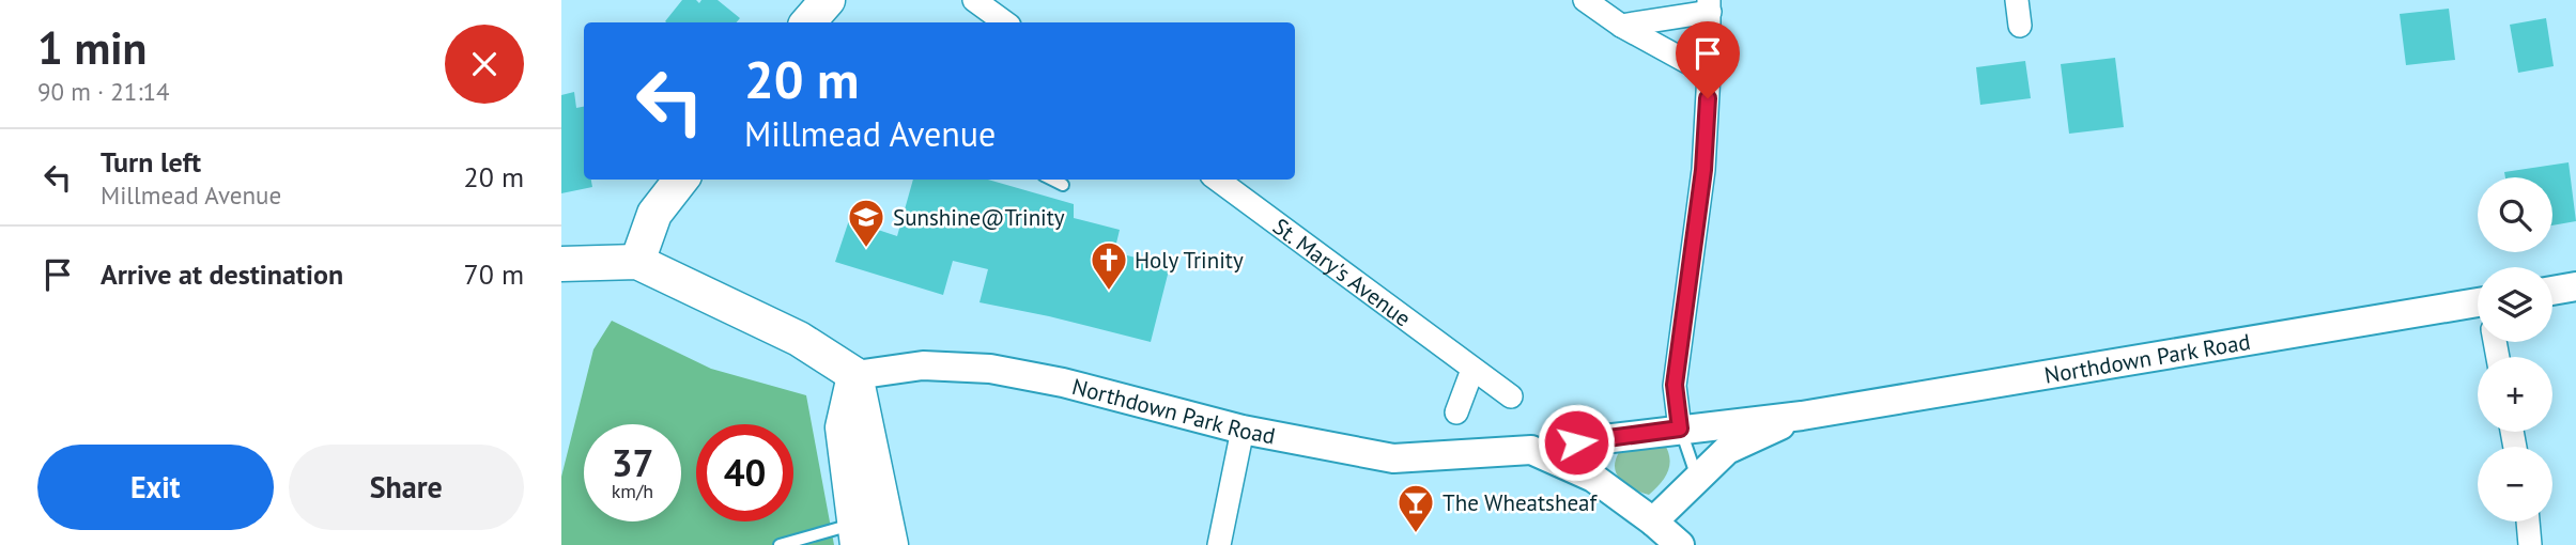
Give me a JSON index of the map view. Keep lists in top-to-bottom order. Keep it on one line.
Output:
{"streets":{"street":["St. Mary's Avenue","Northdown Park Road"]},"places":{"school or university":["Sunshine@Trinity"],"church":["Holy Trinity"],"bar":["The Wheatsheaf"]},"page":{"heading":["1 min","90 m · 21:14"],"turn":["20 m","Millmead Avenue"],"list":[{"name":"Turn left","note":"Millmead Avenue","value":"20 m"},{"name":"Arrive at destination","value":"70 m"}],"map_buttons":["+","−"],"speed":"37 km/h","limit":"40","buttons":["Exit","Share"]}}
